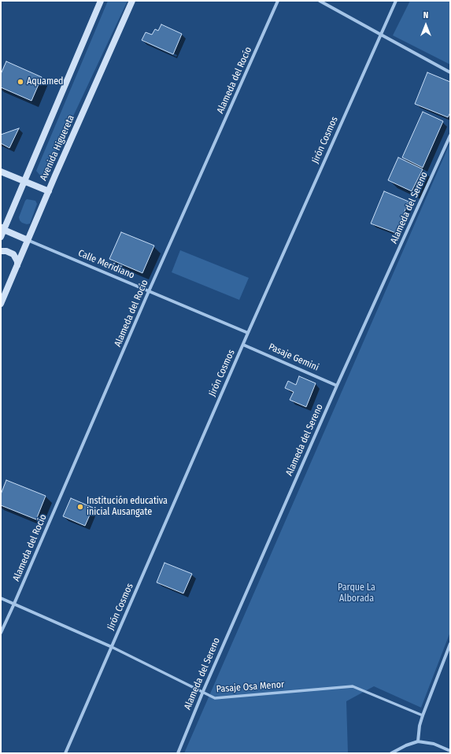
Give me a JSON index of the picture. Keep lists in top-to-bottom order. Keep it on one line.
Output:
{"streets":{"main road":["Avenida Higuereta"],"street":["Alameda del Rocío","Jirón Cosmos","Alameda del Sereno","Calle Meridiano","Pasaje Gemini","Pasaje Osa Menor"]},"crossings":[["Alameda del Rocío","Calle Meridiano"],["Alameda del Rocío","Pasaje Osa Menor"],["Jirón Cosmos","Calle Meridiano"],["Jirón Cosmos","Pasaje Gemini"],["Jirón Cosmos","Pasaje Osa Menor"],["Avenida Higuereta","Calle Meridiano"],["Alameda del Sereno","Pasaje Gemini"],["Alameda del Sereno","Pasaje Osa Menor"]],"parks":["Parque La Alborada"],"places":["Aquamed","Institución educativa inicial Ausangate"],"north":"top"}
